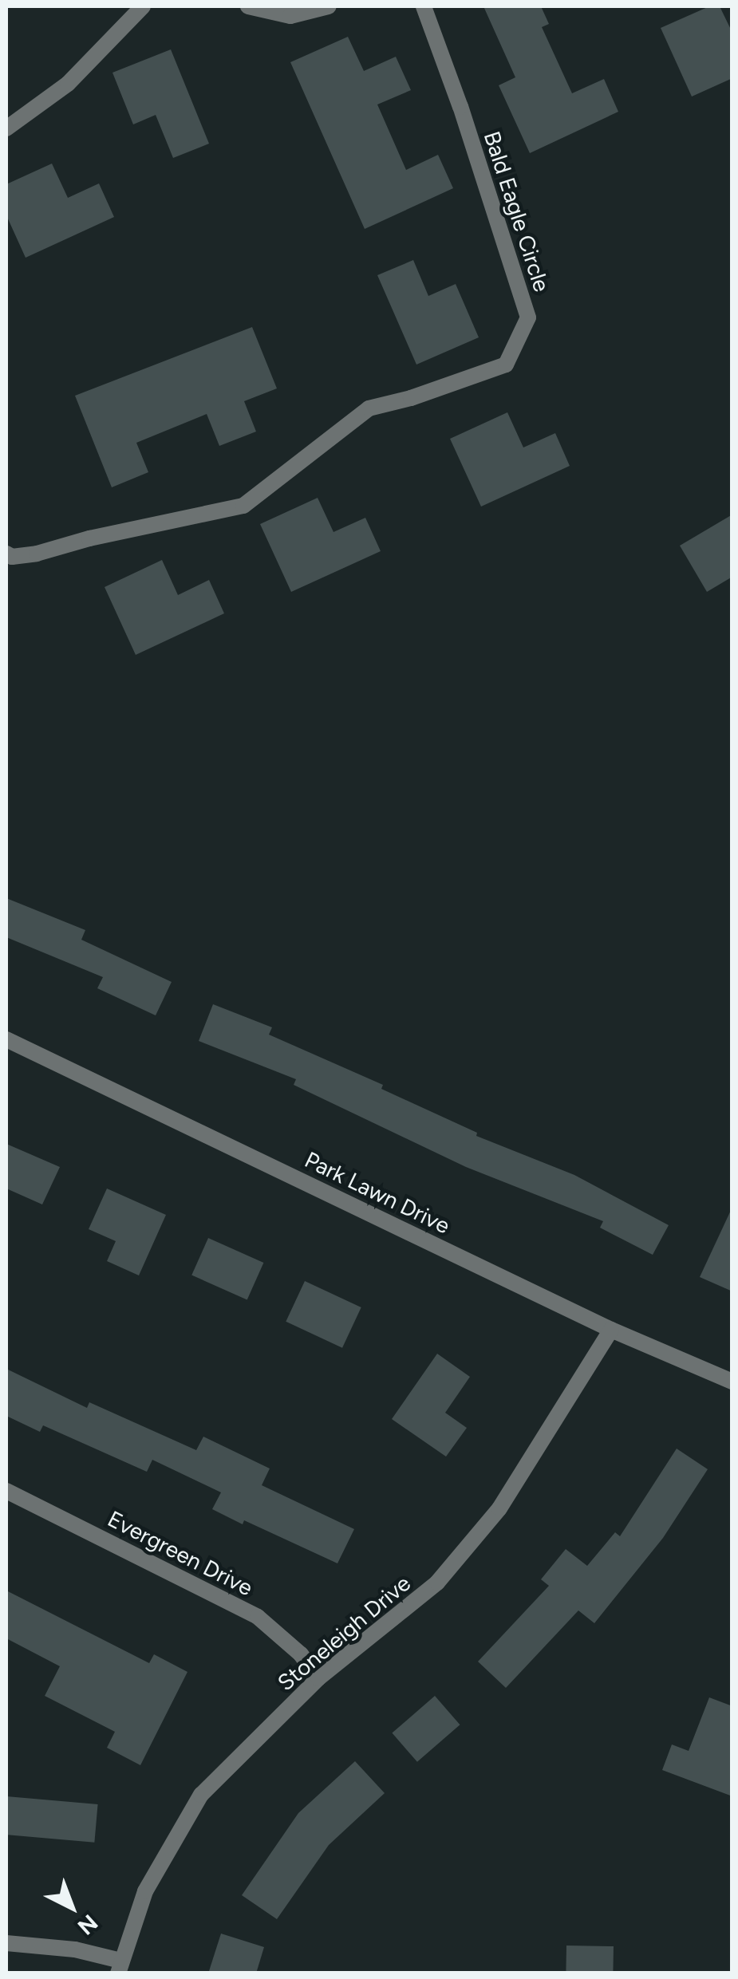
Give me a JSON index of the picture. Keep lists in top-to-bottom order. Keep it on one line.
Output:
{"streets":{"street":["Bald Eagle Circle","Park Lawn Drive","Evergreen Drive","Stoneleigh Drive"]},"crossings":[["Park Lawn Drive","Stoneleigh Drive"],["Evergreen Drive","Stoneleigh Drive"]],"north":"bottom right"}
